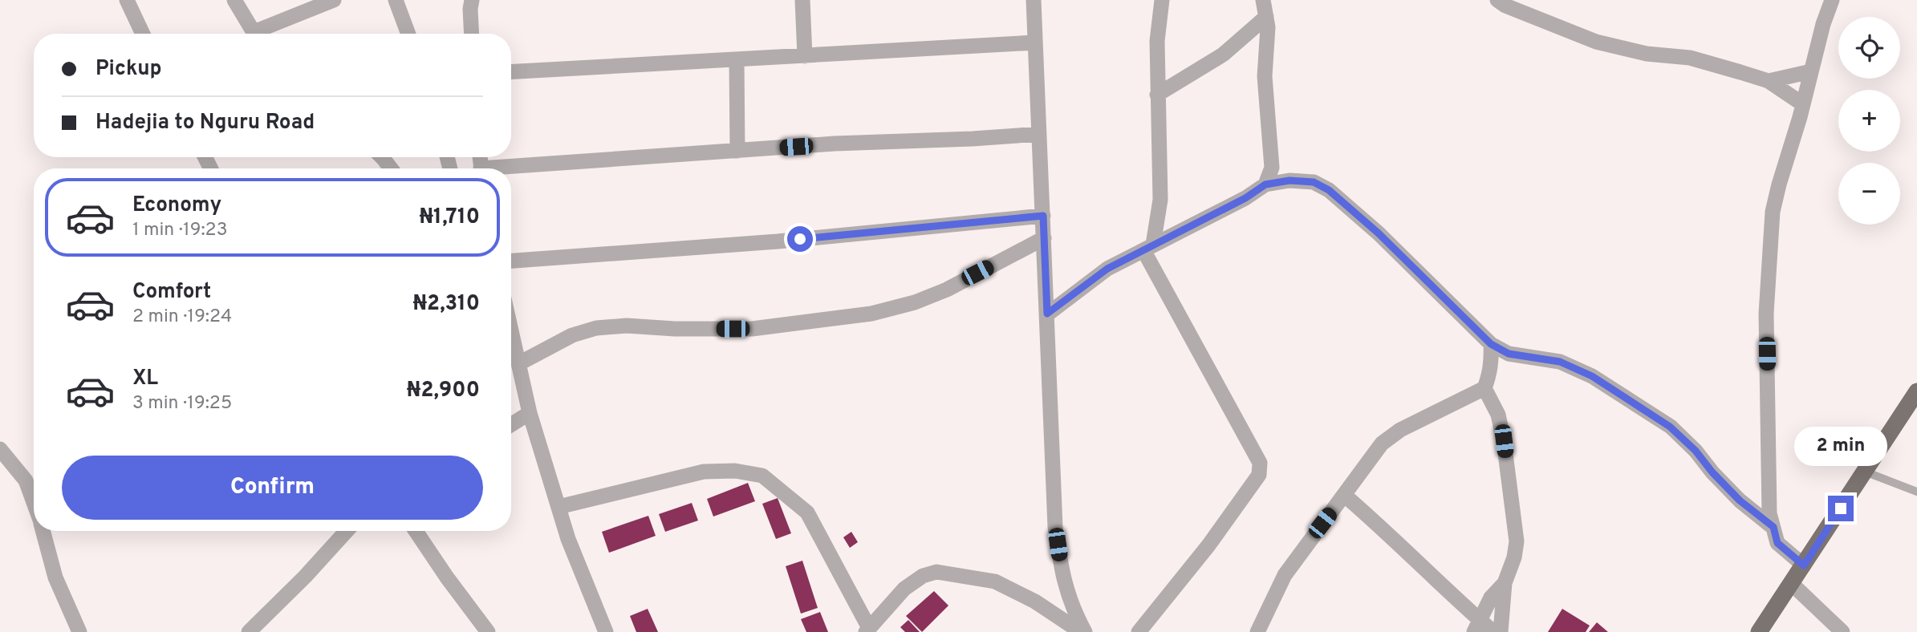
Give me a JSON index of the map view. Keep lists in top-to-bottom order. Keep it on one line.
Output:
{"page":{"map_buttons":["+","−"],"banner":["Pickup","Hadejia to Nguru Road"],"list":[{"name":"Economy","note":"1 min · 19:23","value":"₦1,710"},{"name":"Comfort","note":"2 min · 19:24","value":"₦2,310"},{"name":"XL","note":"3 min · 19:25","value":"₦2,900"}],"bubble":"2 min","buttons":"Confirm"}}
